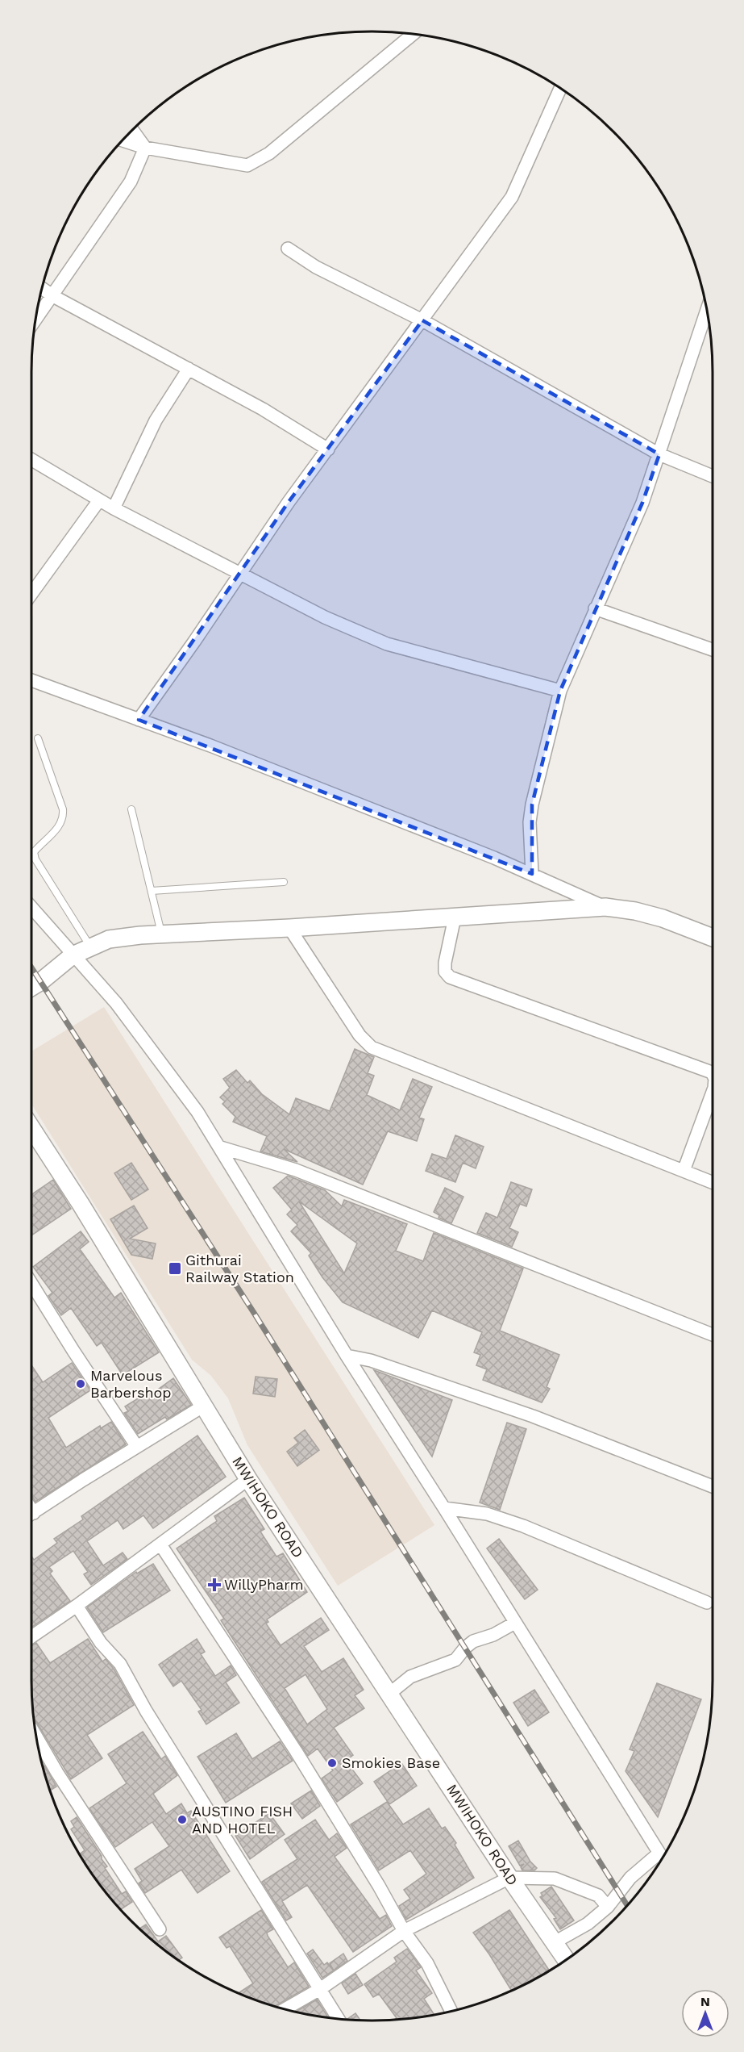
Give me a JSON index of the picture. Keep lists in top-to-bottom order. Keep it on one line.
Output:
{"streets":{"street":["MWIHOKO ROAD"]},"places":{"transit":["Githurai Railway Station"],"other":["Marvelous Barbershop","Smokies Base","AUSTINO FISH AND HOTEL"],"health":["WillyPharm"]},"north":"top"}
